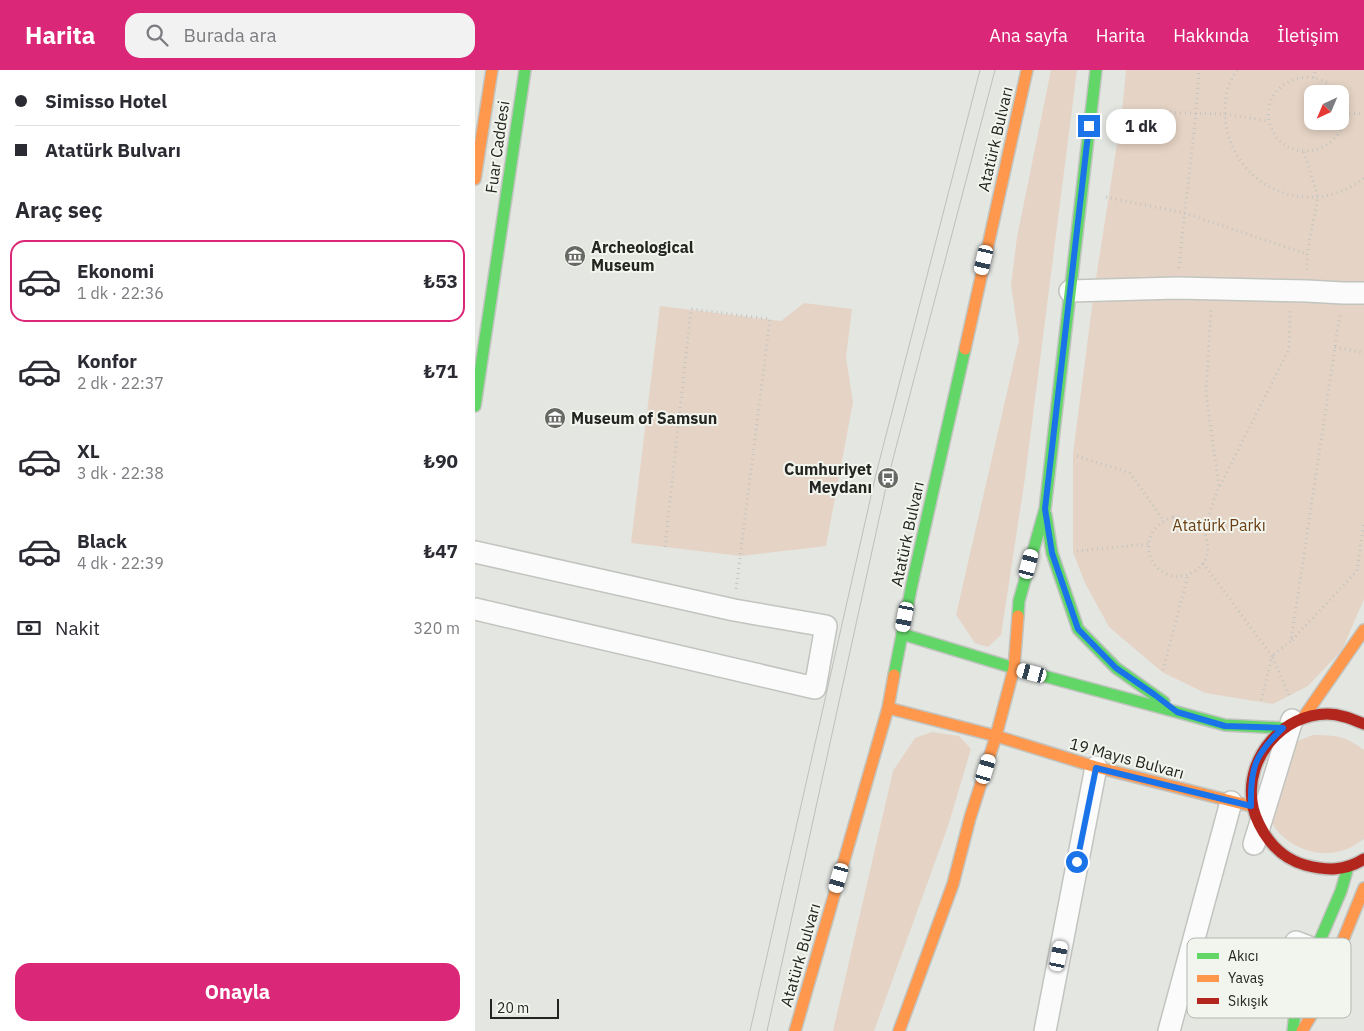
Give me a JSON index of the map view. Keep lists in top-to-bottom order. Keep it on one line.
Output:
{"streets":{"main road":["Atatürk Bulvarı","Fuar Caddesi","19 Mayıs Bulvarı"]},"crossings":[["Atatürk Bulvarı","19 Mayıs Bulvarı"]],"parks":["Atatürk Parkı"],"places":{"museum":["Archeological Museum","Museum of Samsun"],"bus stop":["Cumhuriyet Meydanı"]},"legend":["Akıcı","Yavaş","Sıkışık"],"scale_bar":"20 m","north":"bottom left","page":{"header":"Harita","search":"Burada ara","nav":["Ana sayfa","Harita","Hakkında","İletişim"],"banner":["Simisso Hotel","Atatürk Bulvarı"],"bubble":"1 dk","heading":"Araç seç","list":[{"name":"Ekonomi","note":"1 dk · 22:36","value":"₺53"},{"name":"Konfor","note":"2 dk · 22:37","value":"₺71"},{"name":"XL","note":"3 dk · 22:38","value":"₺90"},{"name":"Black","note":"4 dk · 22:39","value":"₺47"}],"pay":["Nakit","320 m"],"buttons":"Onayla","scale":"20 m"}}
